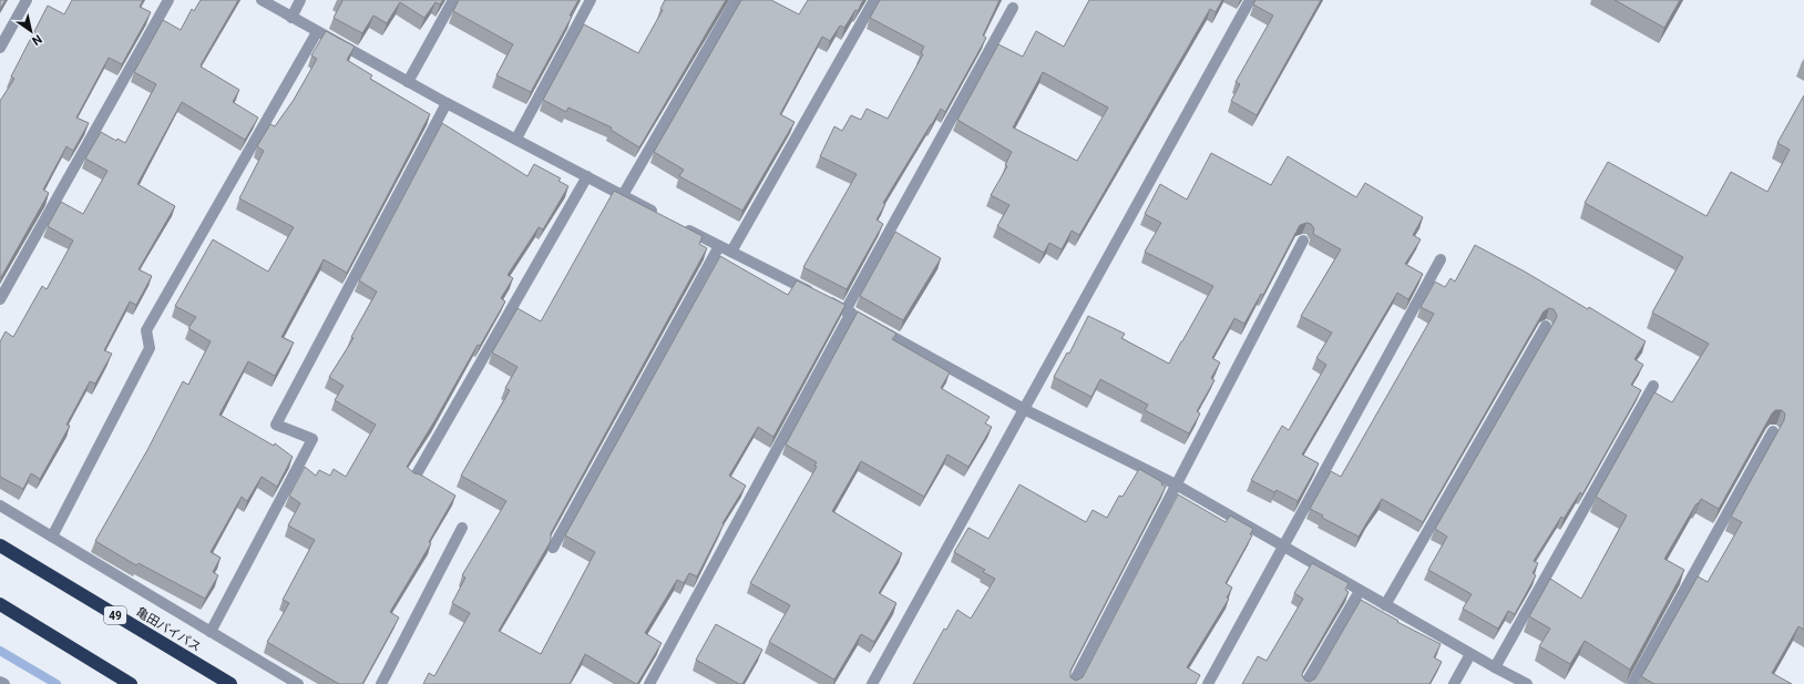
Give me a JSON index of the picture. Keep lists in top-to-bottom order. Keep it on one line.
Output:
{"streets":{"highway":["49","亀田バイパス"]},"north":"bottom right"}
